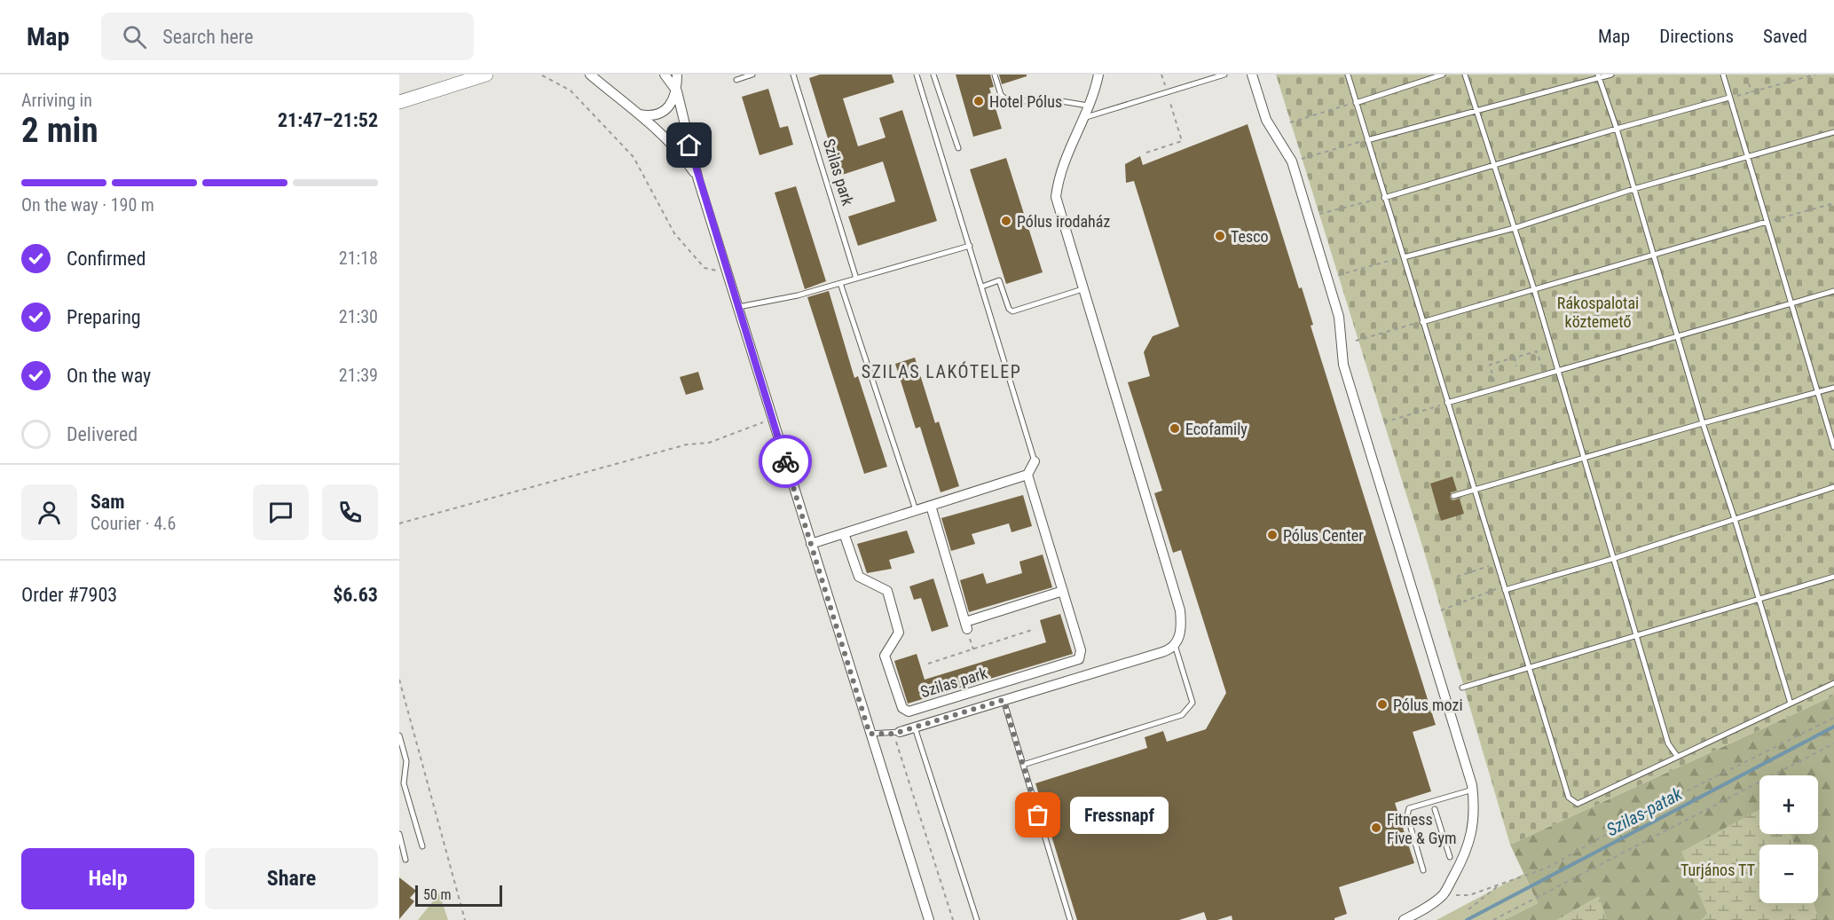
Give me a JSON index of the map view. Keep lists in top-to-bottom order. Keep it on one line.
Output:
{"streets":{"street":["Szilas park"]},"districts":["SZILAS LAKÓTELEP"],"water":["Szilas-patak"],"parks":["Rákospalotai köztemető","Turjános TT"],"places":["Hotel Pólus","Pólus irodaház","Tesco","Ecofamily","Pólus Center","Pólus mozi","Fressnapf","Fitness Five & Gym"],"scale_bar":"50 m","page":{"header":"Map","search":"Search here","nav":["Map","Directions","Saved"],"heading":["2 min","Arriving in","21:47–21:52"],"panel":["Sam","Courier · 4.6","Order #7903","$6.63"],"bar":"On the way · 190 m","list":[["Confirmed","21:18"],["Preparing","21:30"],["On the way","21:39"],"Delivered"],"map_buttons":["+","−"],"bubble":"Fressnapf","buttons":["Help","Share"],"scale":"50 m"}}
